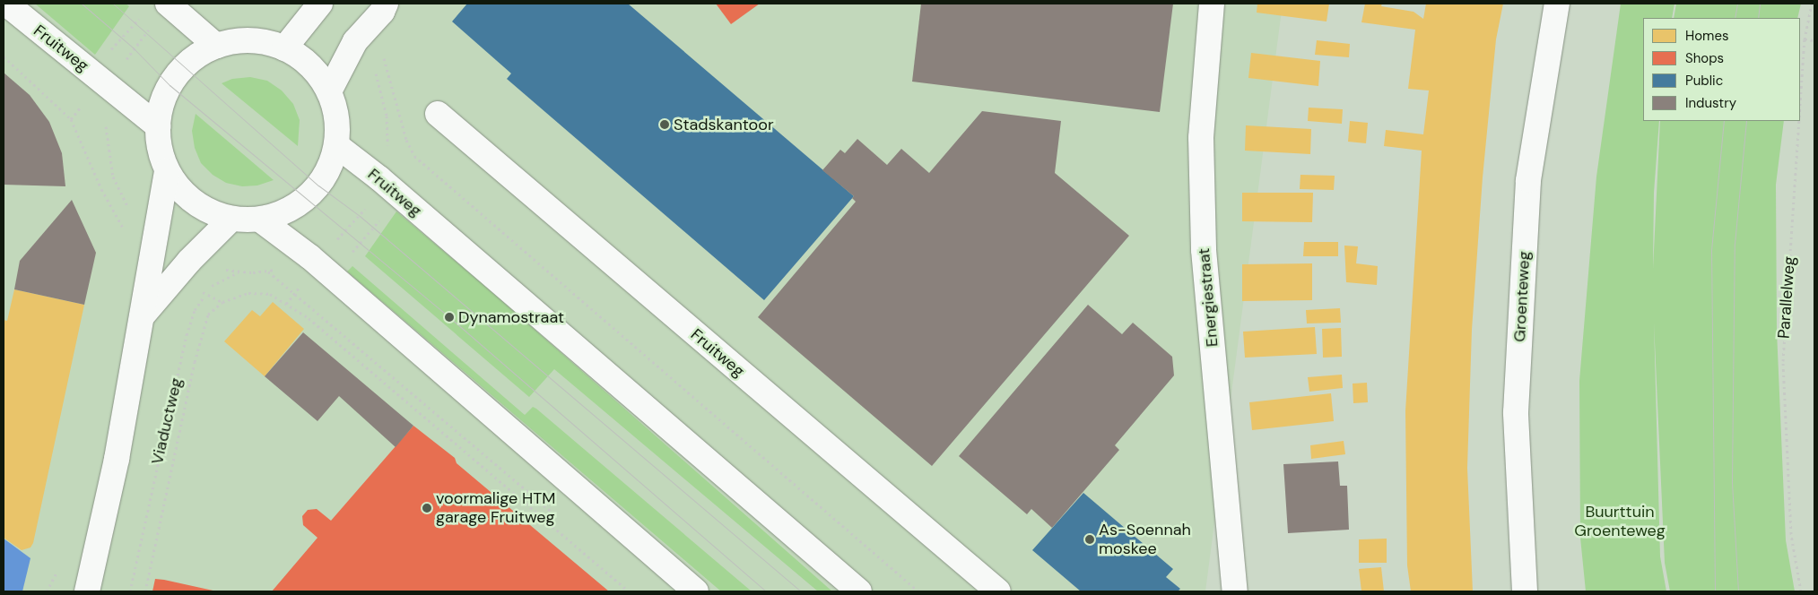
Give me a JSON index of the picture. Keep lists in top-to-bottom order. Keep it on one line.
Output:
{"streets":{"street":["Fruitweg","Groenteweg","Energiestraat"],"path":["Parallelweg","Viaductweg"]},"parks":["Buurttuin Groenteweg"],"places":["Stadskantoor","Dynamostraat","voormalige HTM garage Fruitweg","As-Soennah moskee"],"legend":["Homes","Shops","Public","Industry"]}
